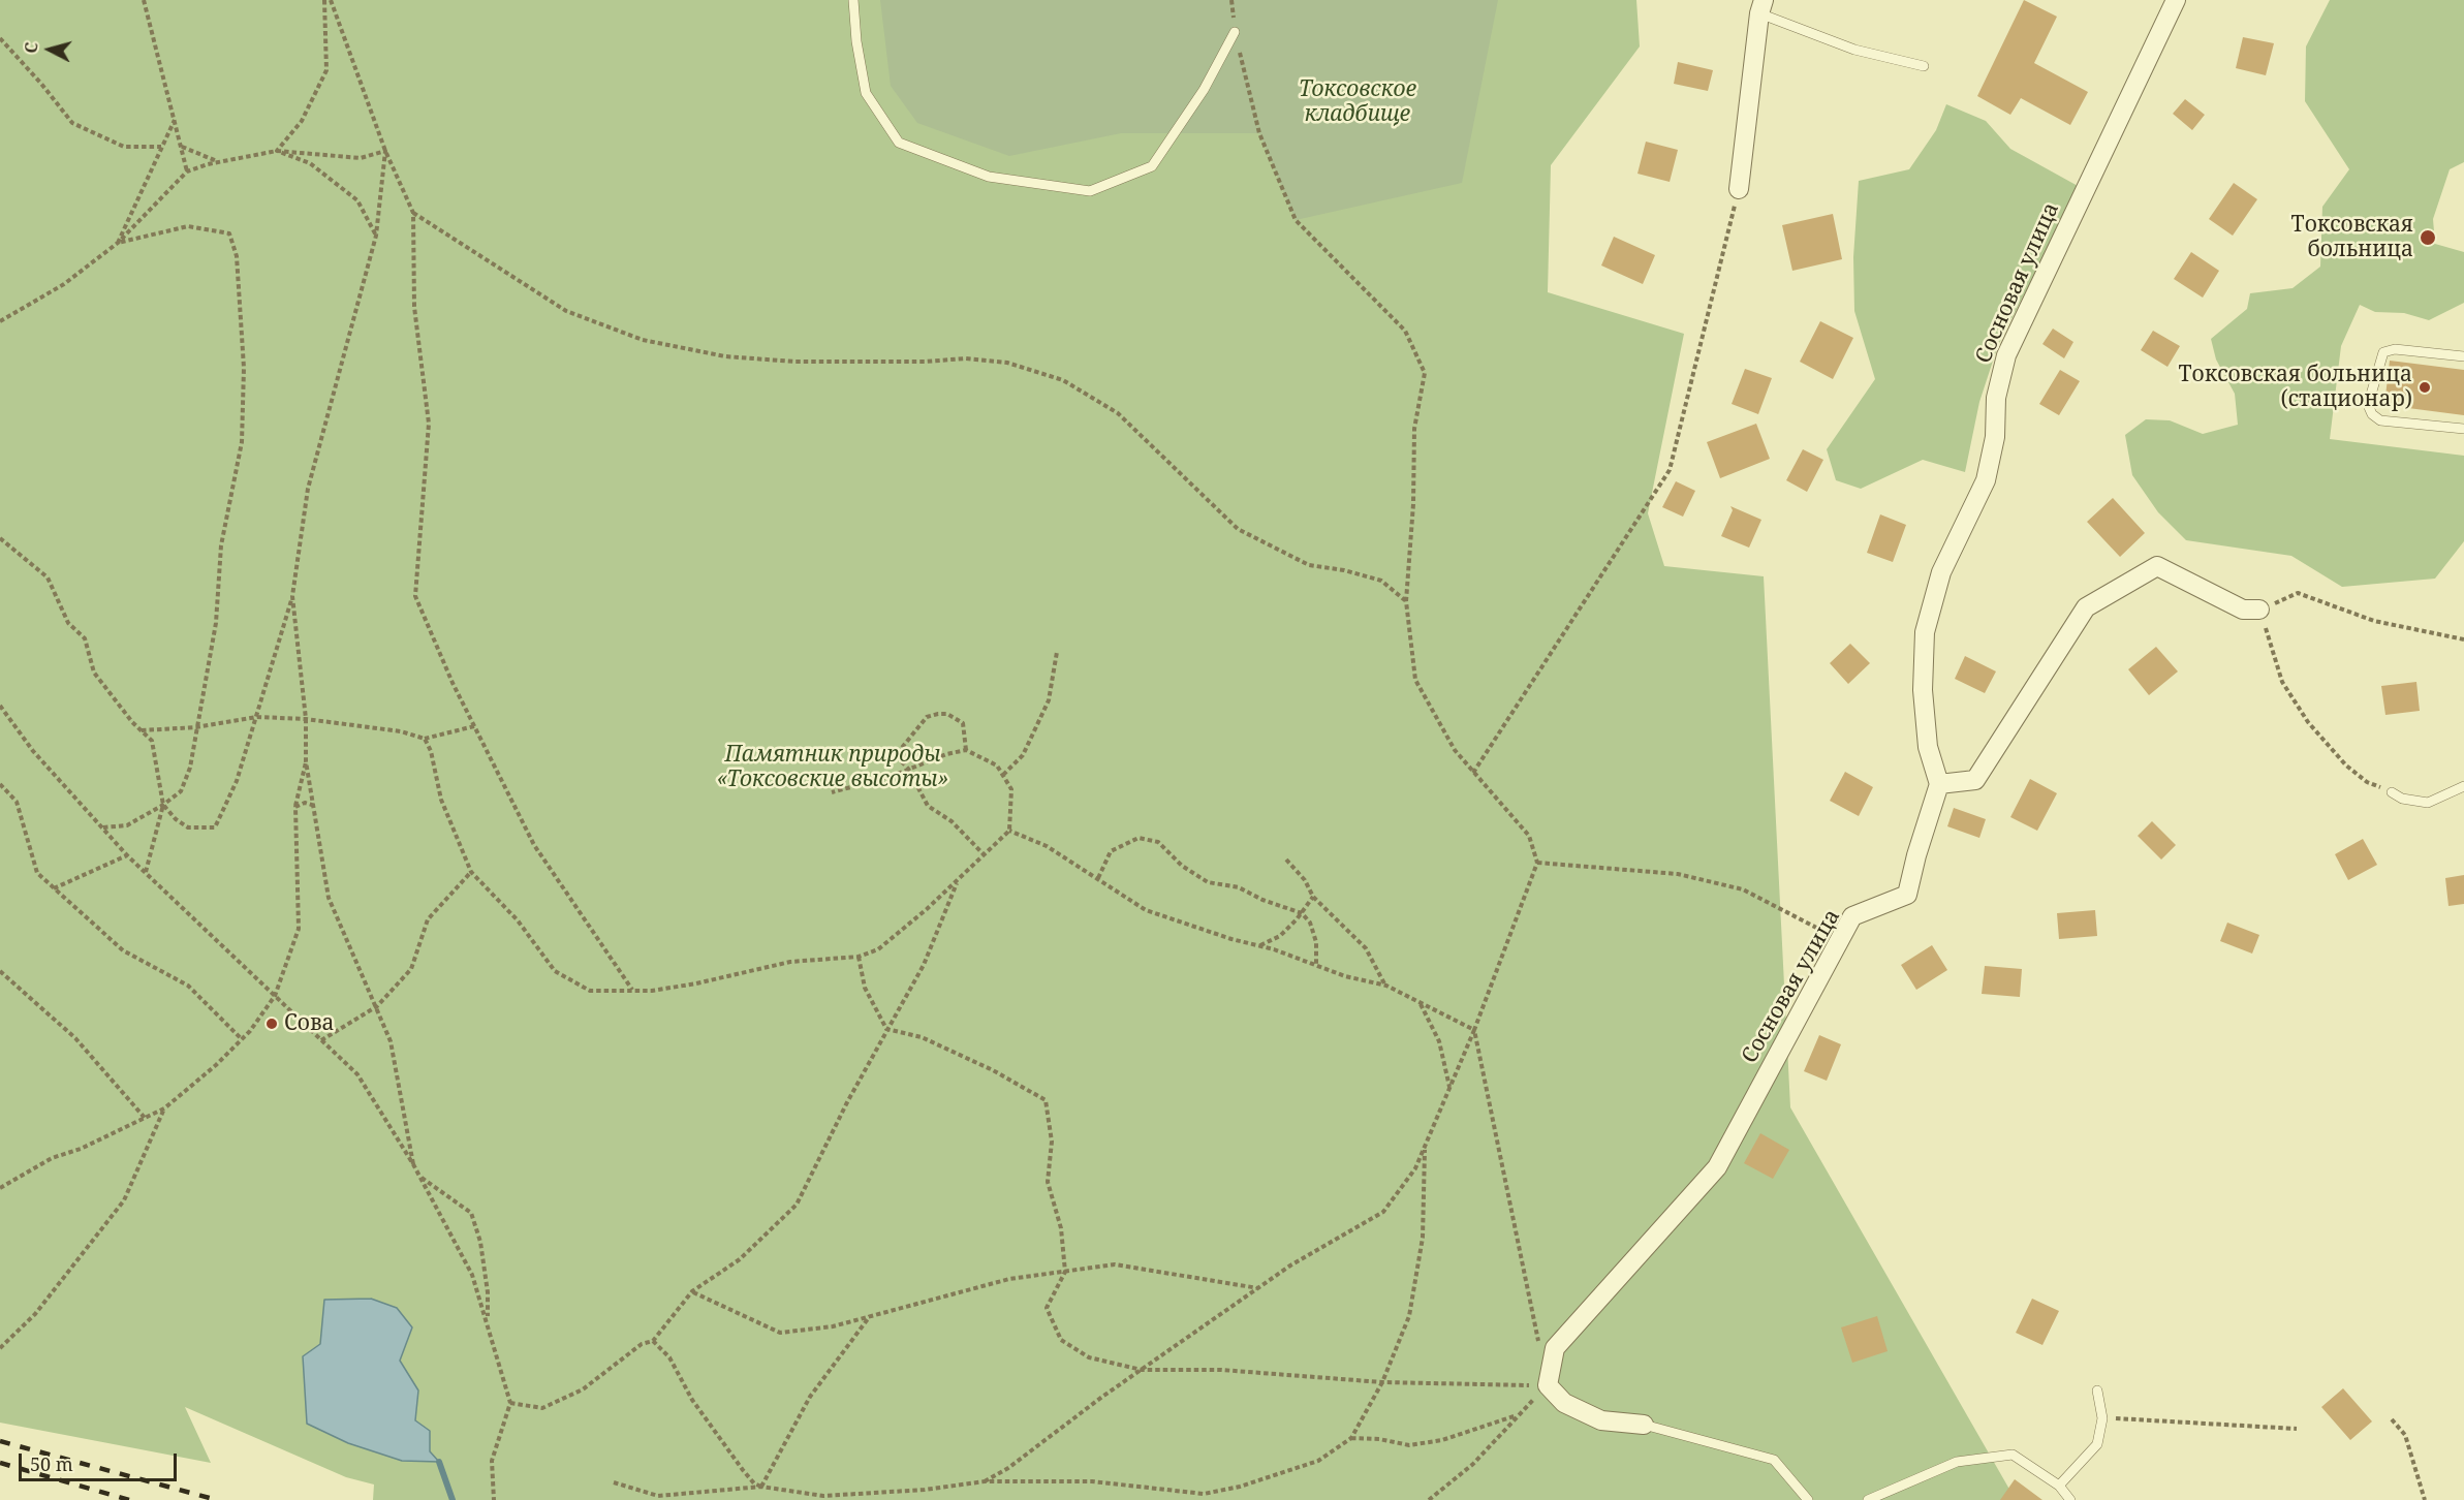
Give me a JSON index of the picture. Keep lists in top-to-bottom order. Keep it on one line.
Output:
{"streets":{"street":["Сосновая улица"]},"parks":["Токсовское кладбище","Памятник природы «Токсовские высоты»"],"places":["Токсовская больница","Токсовская больница (стационар)","Сова"],"scale_bar":"50 m","north":"left"}
